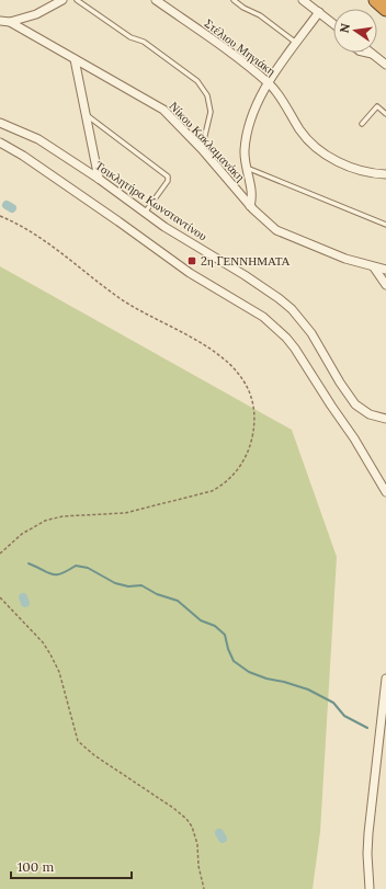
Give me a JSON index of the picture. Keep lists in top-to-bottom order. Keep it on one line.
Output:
{"streets":{"street":["Στέλιου Μηγιάκη","Νίκου Κακλαμανάκη","Τσικλητήρα Κωνσταντίνου"]},"places":{"transit":["2η ΓΕΝΝΗΜΑΤΑ"]},"scale_bar":"100 m","north":"left"}
